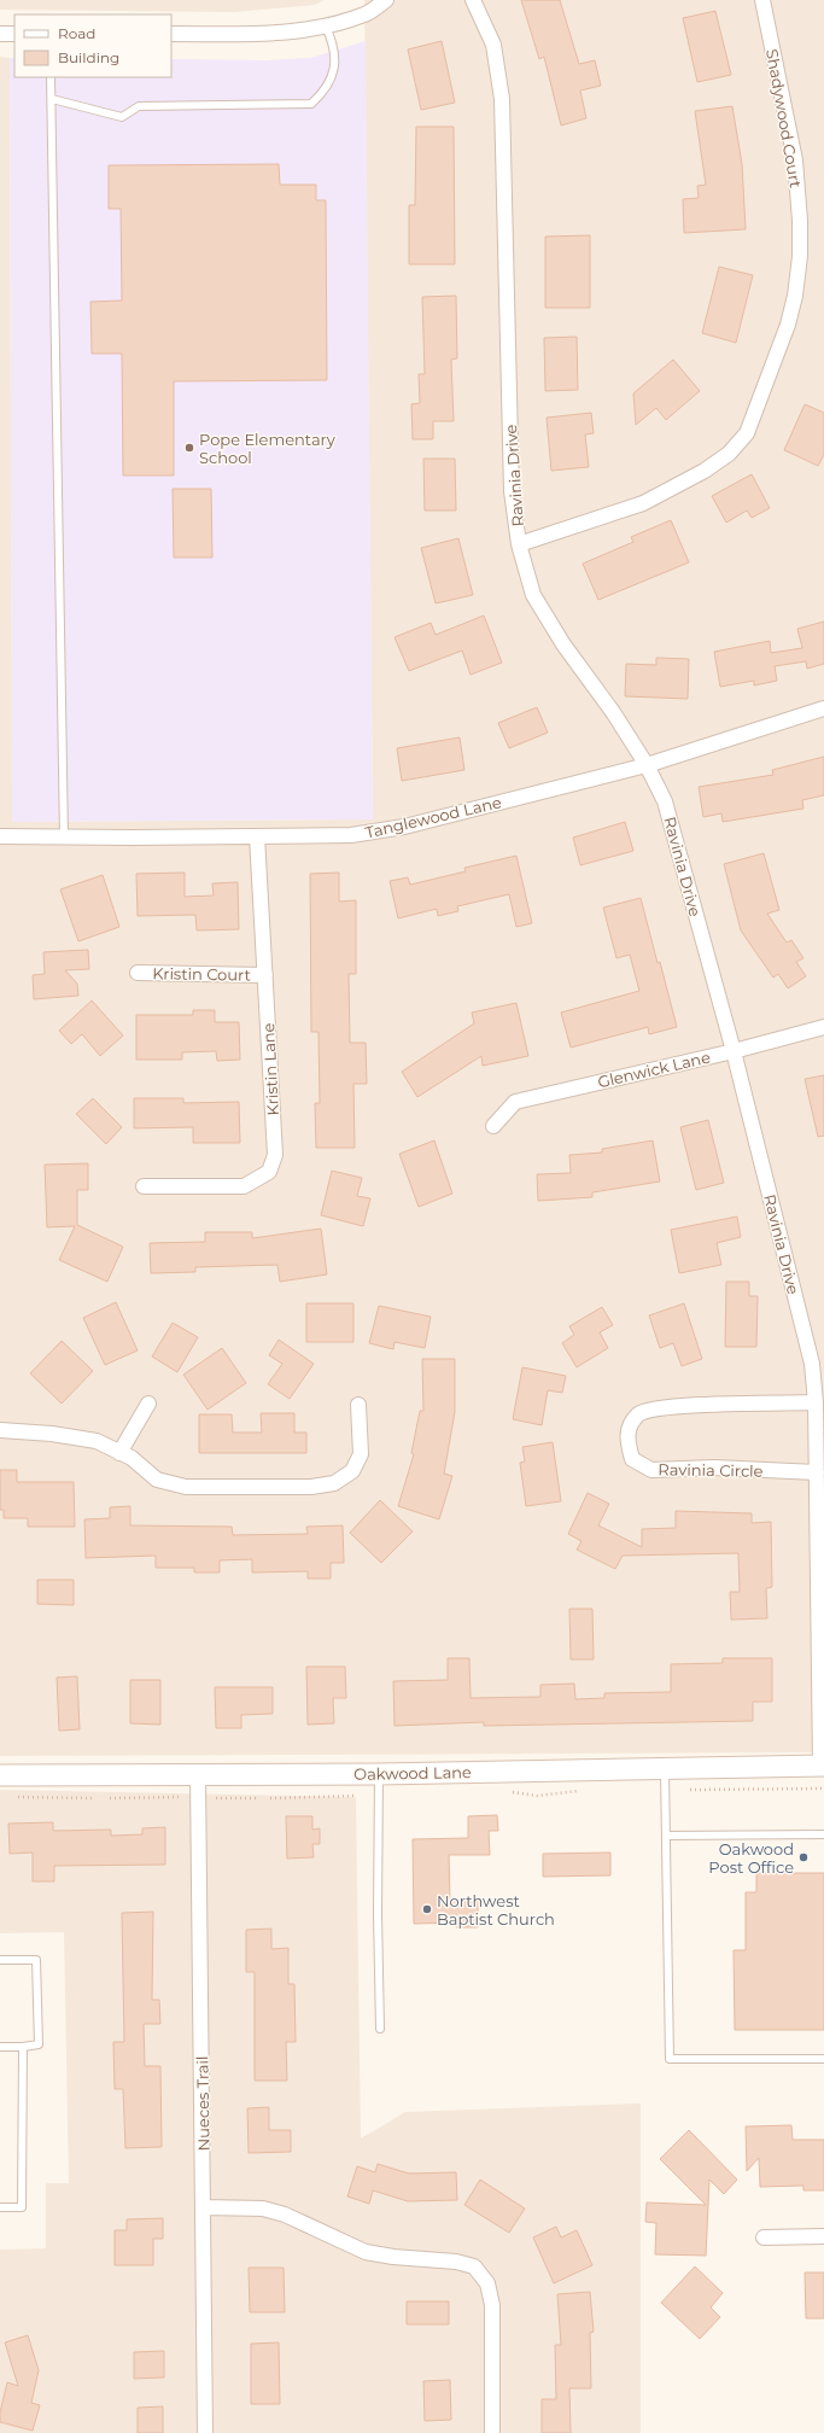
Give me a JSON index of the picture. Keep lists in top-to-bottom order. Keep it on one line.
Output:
{"streets":{"street":["Shadywood Court","Ravinia Drive","Tanglewood Lane","Kristin Court","Kristin Lane","Glenwick Lane","Ravinia Circle","Oakwood Lane","Nueces Trail"]},"crossings":[["Shadywood Court","Ravinia Drive"],["Ravinia Drive","Tanglewood Lane"],["Ravinia Drive","Glenwick Lane"],["Ravinia Drive","Ravinia Circle"],["Ravinia Drive","Oakwood Lane"],["Tanglewood Lane","Kristin Lane"],["Kristin Court","Kristin Lane"],["Oakwood Lane","Nueces Trail"]],"places":["Pope Elementary School","Oakwood Post Office","Northwest Baptist Church"],"legend":["Road","Building"]}
